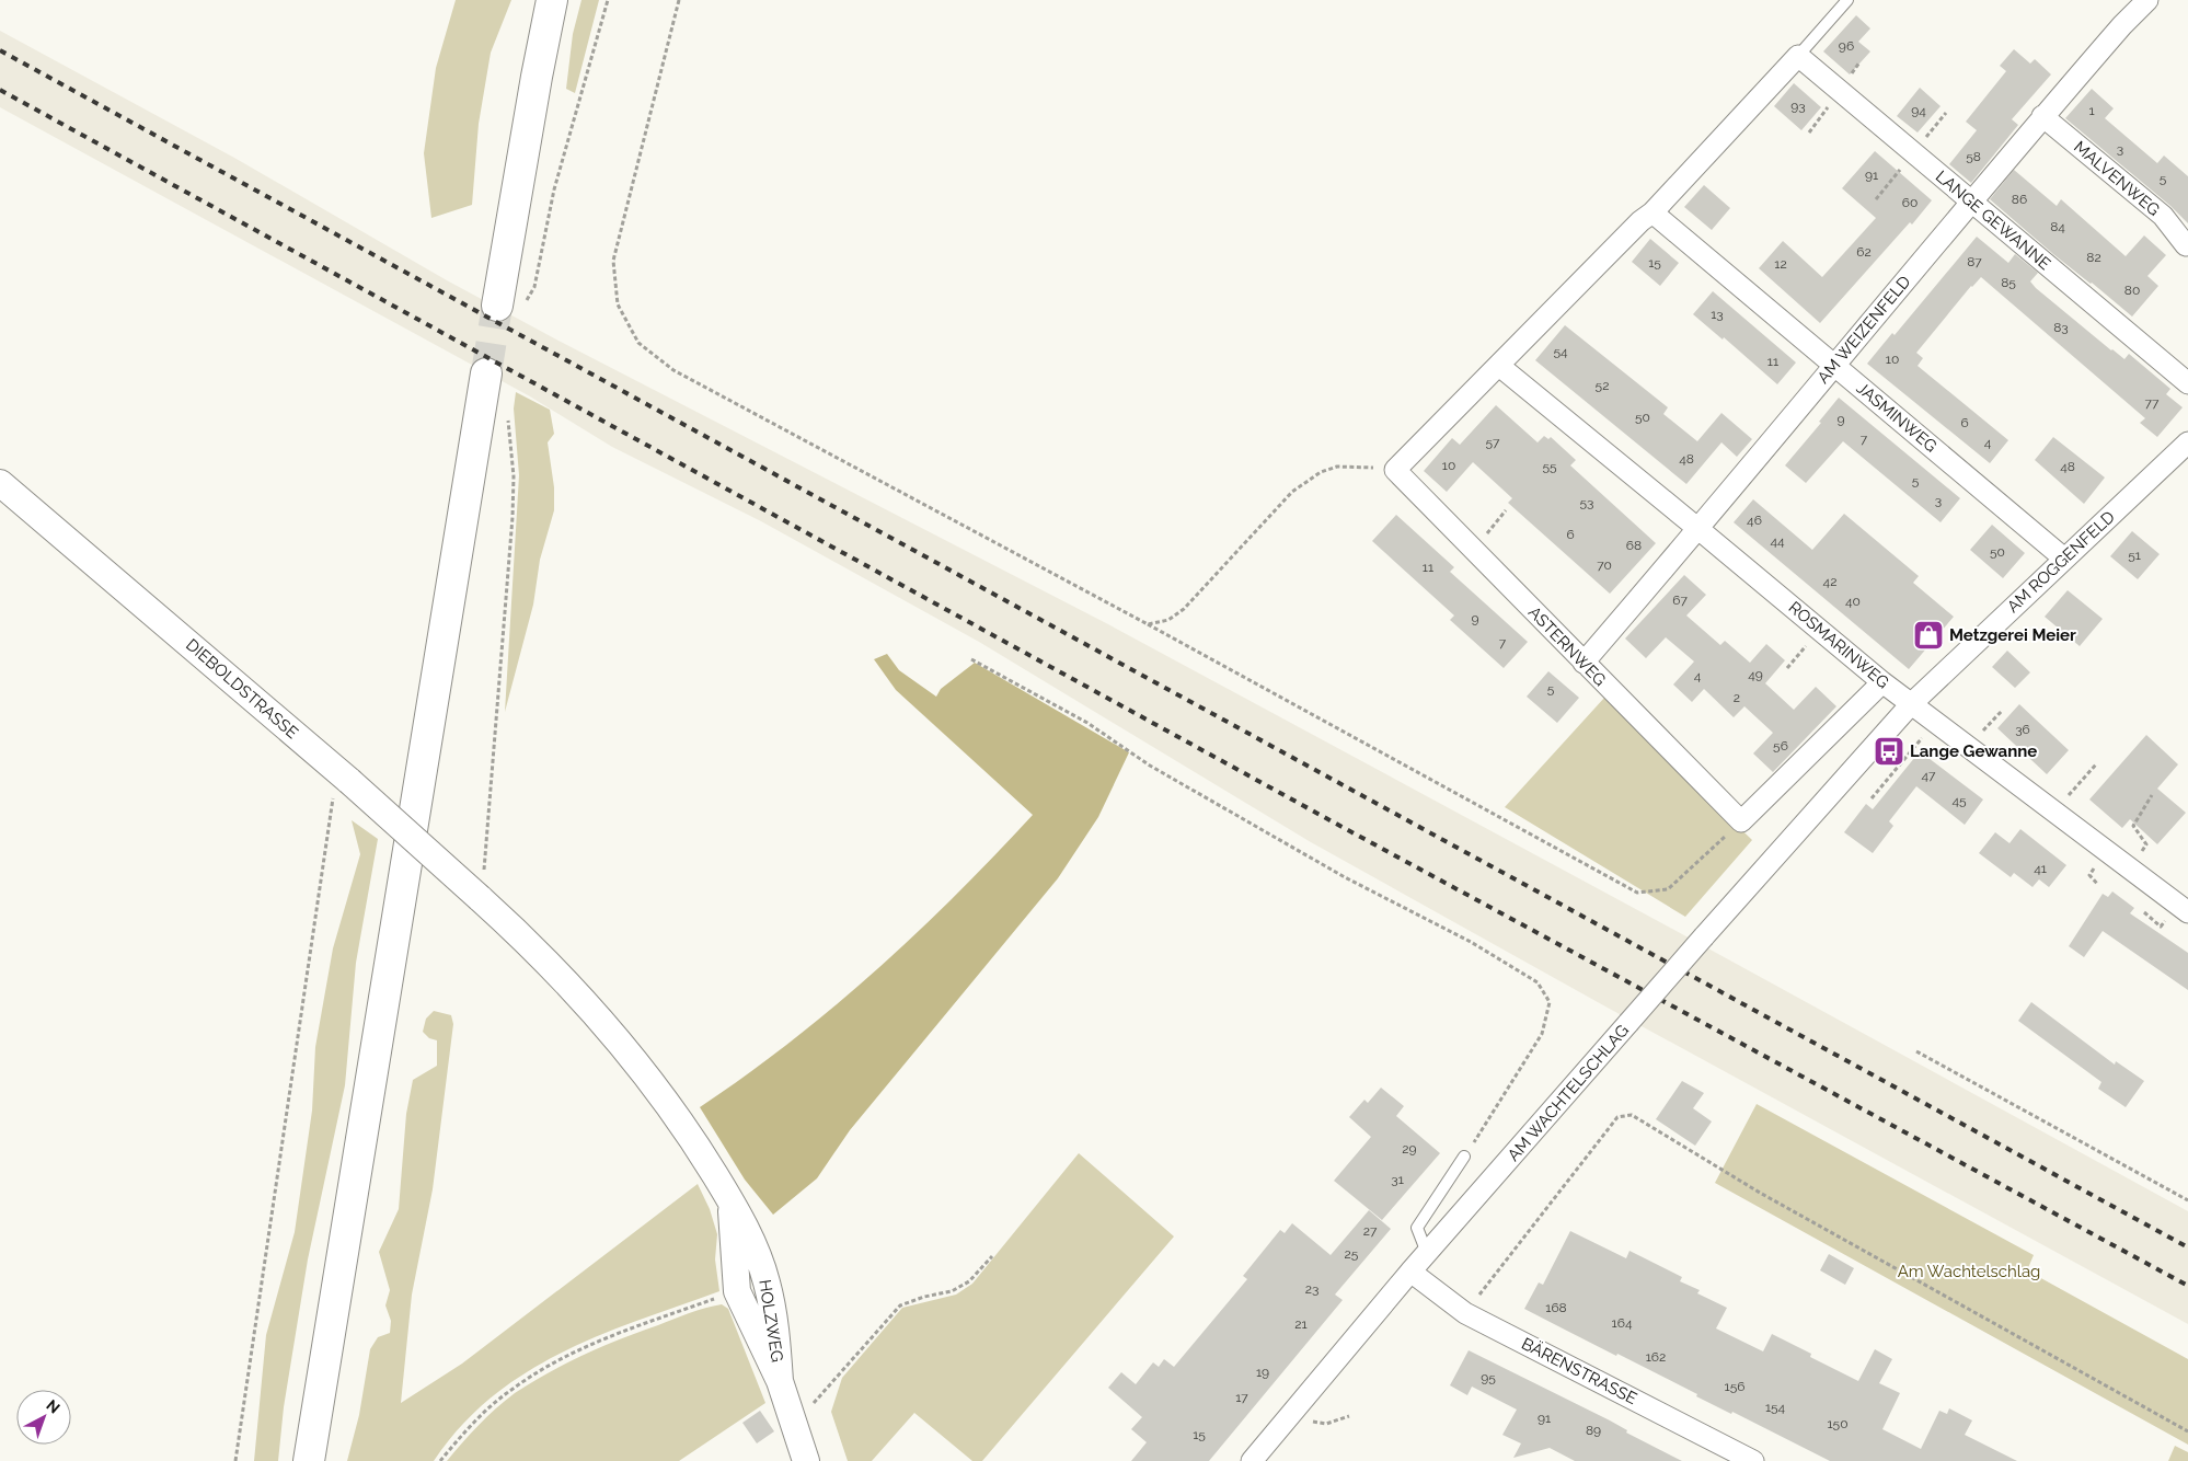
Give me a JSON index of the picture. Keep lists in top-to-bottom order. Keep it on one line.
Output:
{"streets":{"street":["MALVENWEG","LANGE GEWANNE","AM WEIZENFELD","JASMINWEG","AM ROGGENFELD","ROSMARINWEG","ASTERNWEG","DIEBOLDSTRASSE","AM WACHTELSCHLAG","HOLZWEG","BÄRENSTRASSE"]},"crossings":[["MALVENWEG","AM WEIZENFELD"],["LANGE GEWANNE","AM WEIZENFELD"],["AM WEIZENFELD","JASMINWEG"],["AM WEIZENFELD","ROSMARINWEG"],["AM WEIZENFELD","ASTERNWEG"],["JASMINWEG","AM ROGGENFELD"],["AM ROGGENFELD","ROSMARINWEG"],["AM ROGGENFELD","AM WACHTELSCHLAG"],["ROSMARINWEG","AM WACHTELSCHLAG"],["DIEBOLDSTRASSE","HOLZWEG"],["AM WACHTELSCHLAG","BÄRENSTRASSE"]],"parks":["Am Wachtelschlag"],"places":{"shop":["Metzgerei Meier"],"bus stop":["Lange Gewanne"]},"house_numbers":["96","93","94","1","3","58","91","5","86","60","84","62","82","87","15","12","85","80","13","83","54","10","11","52","77","50","9","6","7","57","4","48","10","55","48","5","3","53","46","6","44","68","50","51","70","11","42","67","40","9","7","49","4","5","2","36","56","47","45","41","29","31","27","25","23","168","164","21","162","19","95","156","17","154","91","150","89","15"],"north":"top right"}
